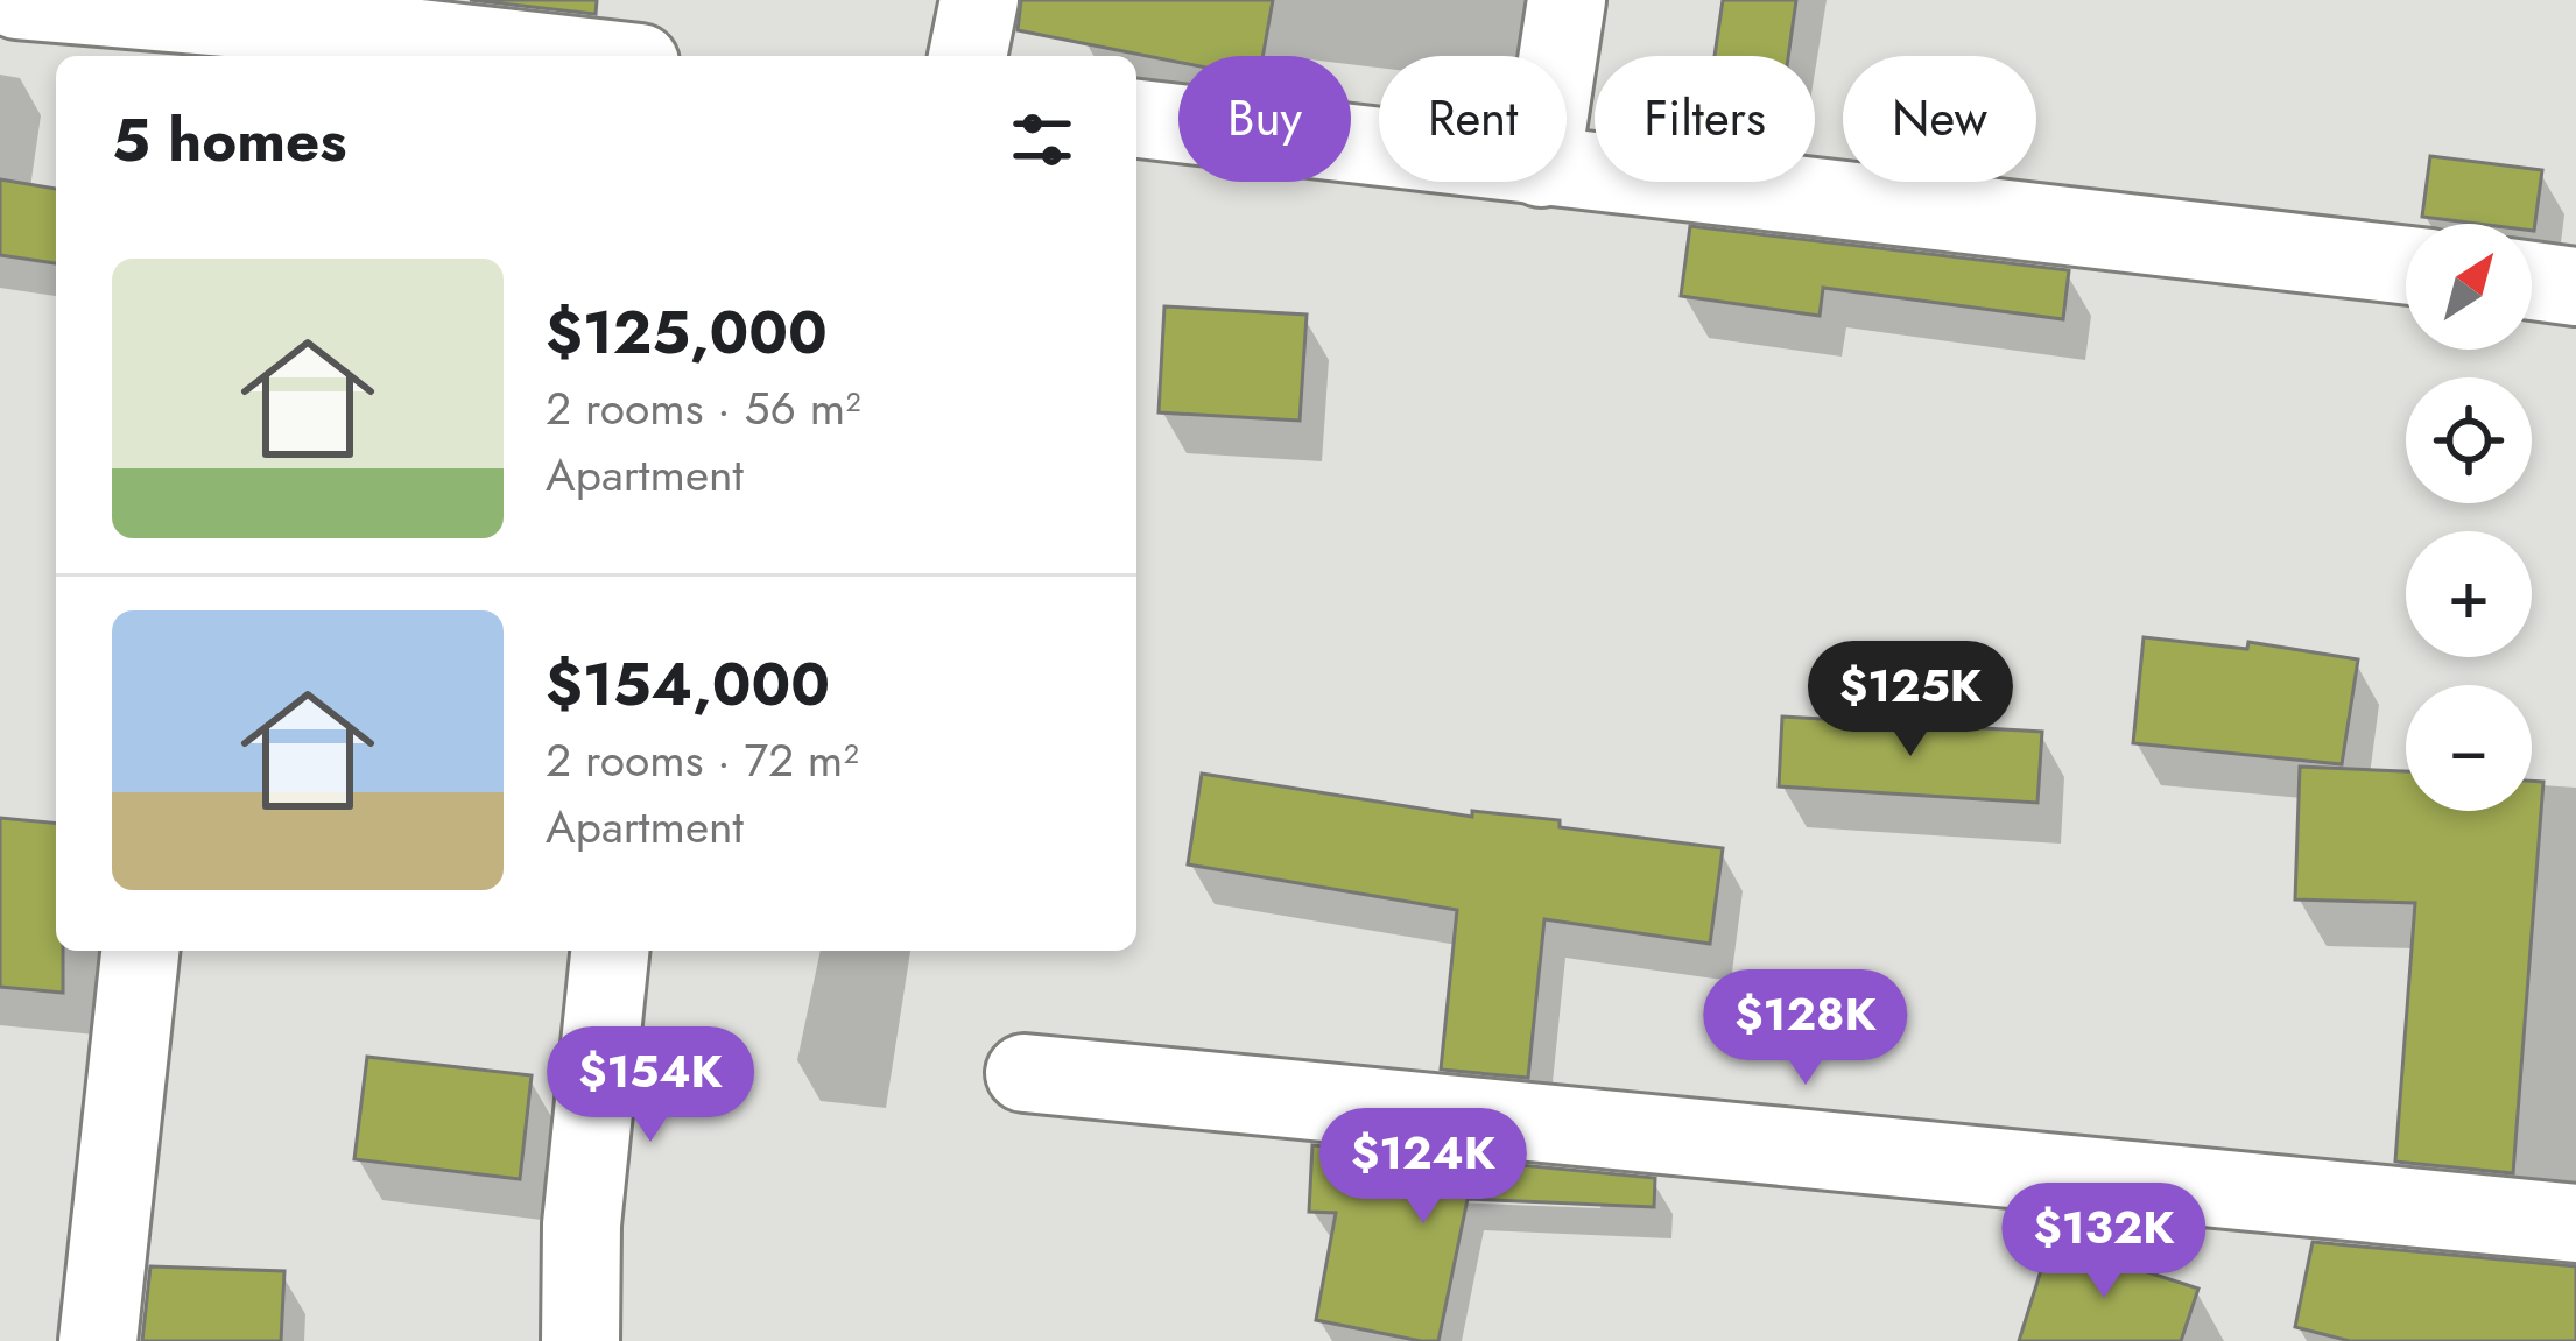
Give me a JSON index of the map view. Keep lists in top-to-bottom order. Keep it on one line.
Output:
{"north":"top right","page":{"chip":["Buy","Rent","Filters","New"],"heading":"5 homes","map_buttons":["+","−"],"list":[{"name":"$125,000","note":"2 rooms · 56 m² · Apartment"},{"name":"$154,000","note":"2 rooms · 72 m² · Apartment"}],"price":["$125K","$128K","$154K","$124K","$132K"]}}
